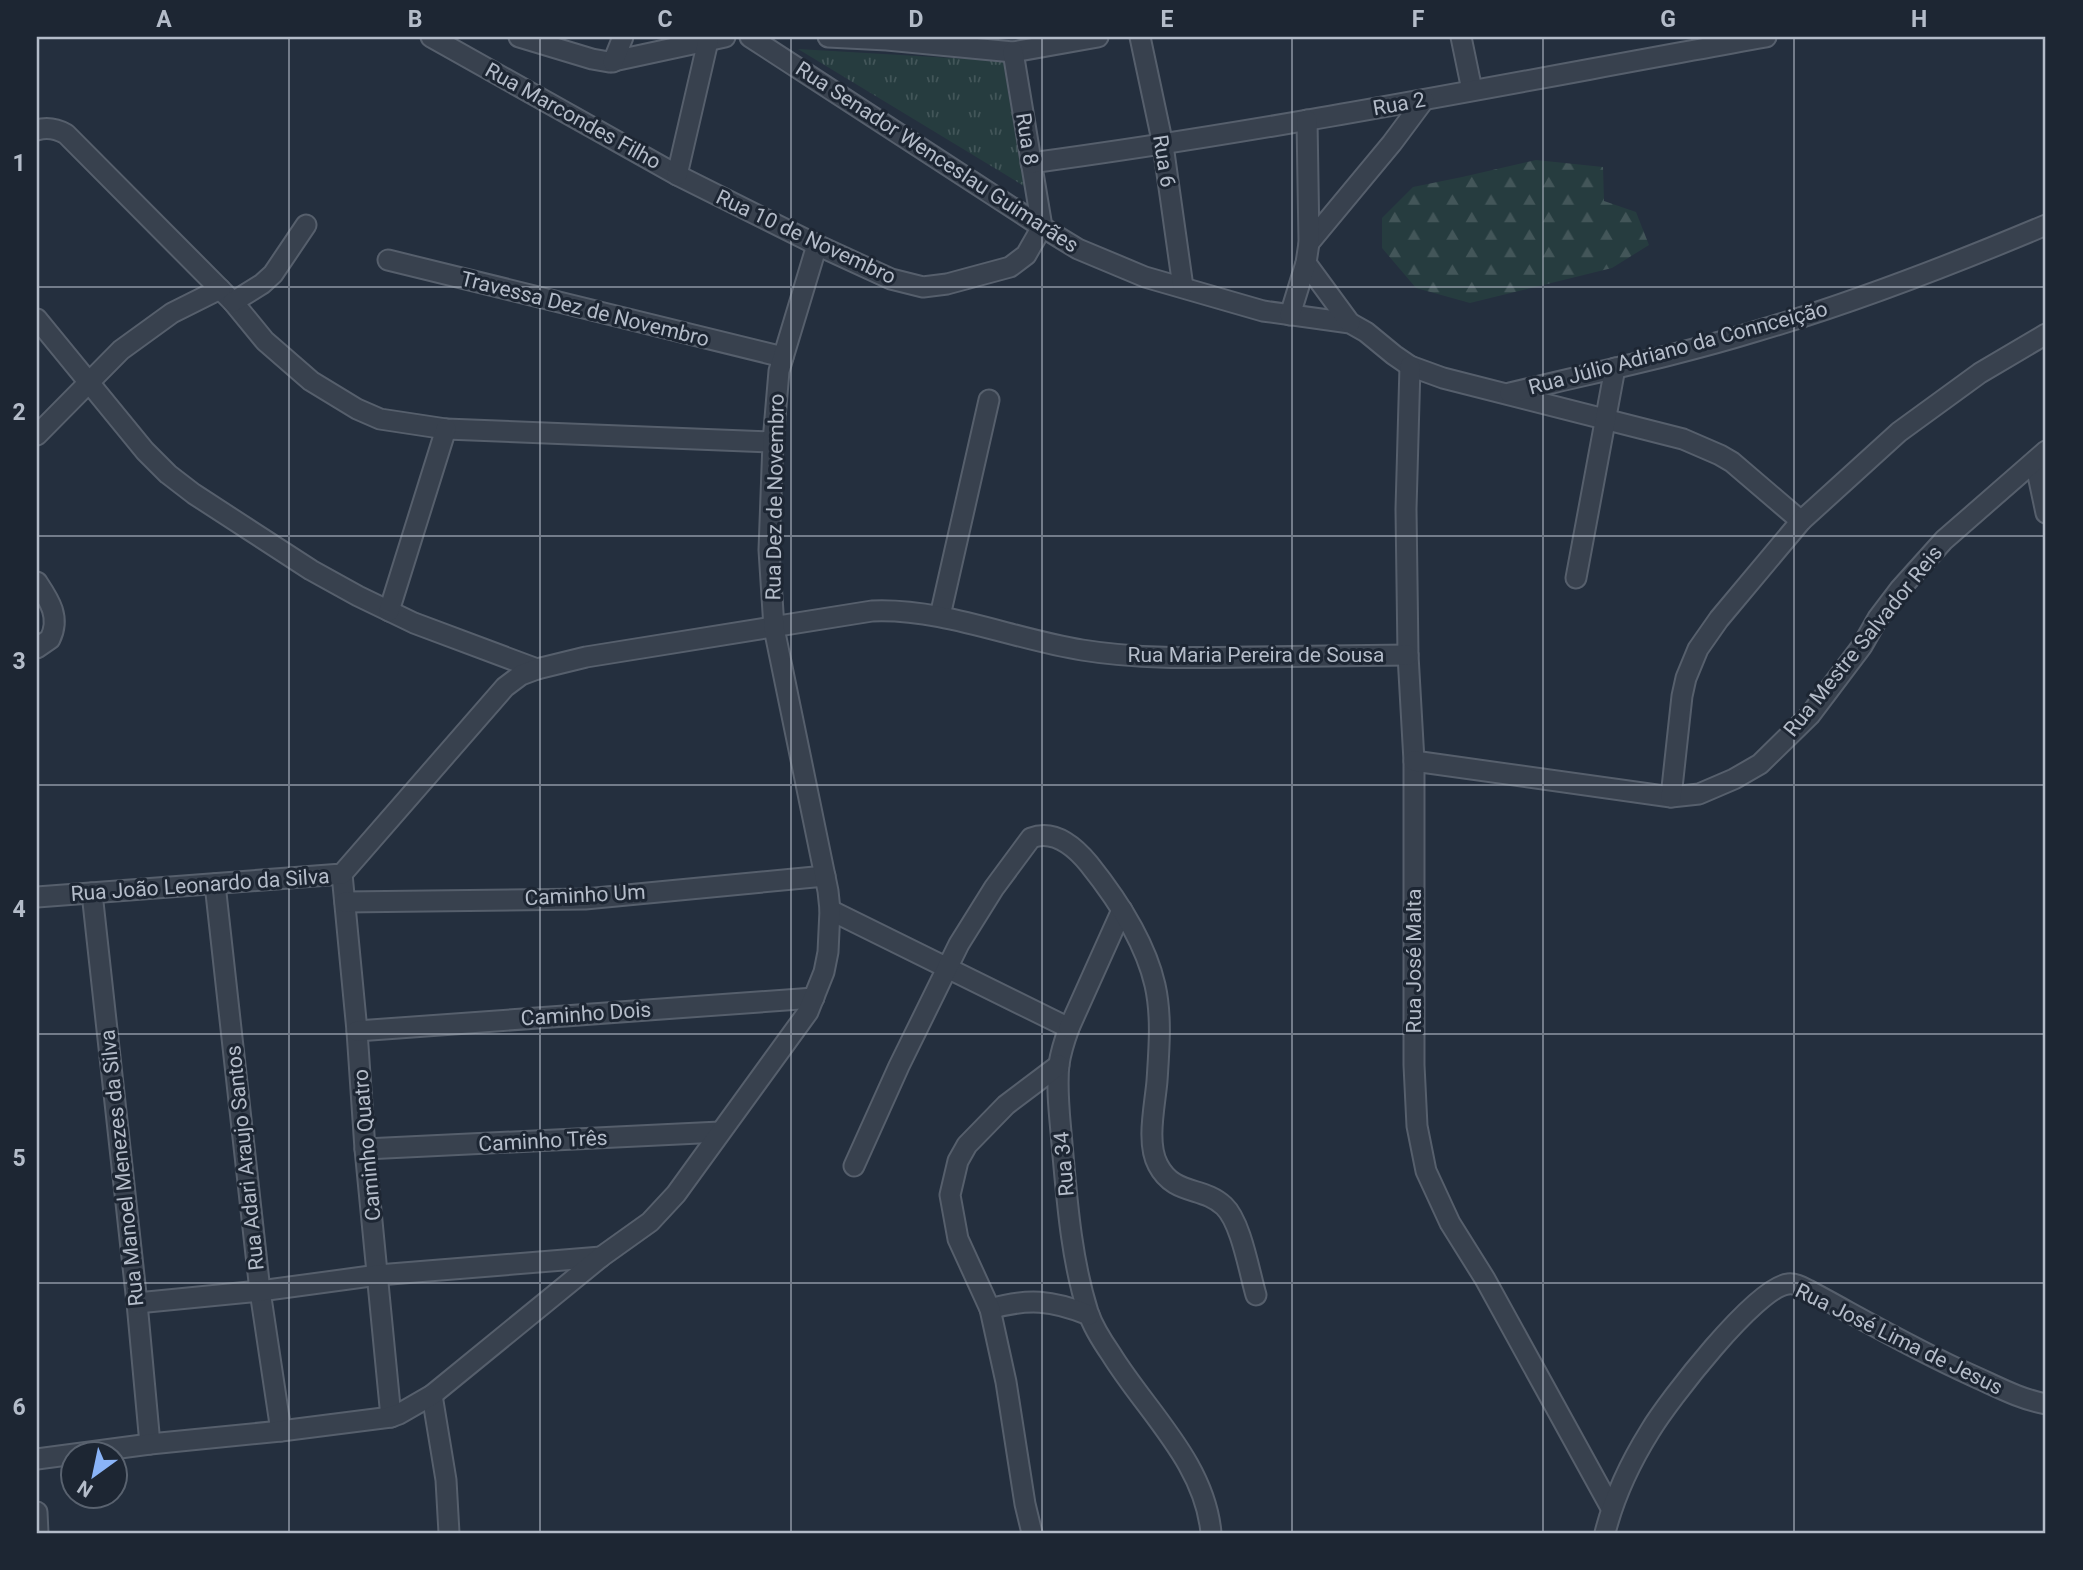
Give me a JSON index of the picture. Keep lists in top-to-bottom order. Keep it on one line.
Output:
{"streets":{"street":["Rua 2","Rua Marcondes Filho","Rua 8","Rua Senador Wenceslau Guimarães","Rua 6","Rua 10 de Novembro","Travessa Dez de Novembro","Rua Júlio Adriano da Connceição","Rua Dez de Novembro","Rua Mestre Salvador Reis","Rua Maria Pereira de Sousa","Rua João Leonardo da Silva","Caminho Um","Rua José Malta","Caminho Dois","Caminho Três","Caminho Quatro","Rua Adari Araujo Santos","Rua 34","Rua Manoel Menezes da Silva","Rua José Lima de Jesus"]},"crossings":[["Rua 2","Rua 8"],["Rua 2","Rua 6"],["Rua Marcondes Filho","Rua 10 de Novembro"],["Rua 8","Rua Senador Wenceslau Guimarães"],["Rua 8","Rua 10 de Novembro"],["Rua Senador Wenceslau Guimarães","Rua 6"],["Rua Senador Wenceslau Guimarães","Rua 10 de Novembro"],["Rua 10 de Novembro","Rua Dez de Novembro"],["Travessa Dez de Novembro","Rua Dez de Novembro"],["Rua Dez de Novembro","Rua Maria Pereira de Sousa"],["Rua Dez de Novembro","Rua João Leonardo da Silva"],["Rua Dez de Novembro","Caminho Um"],["Rua Dez de Novembro","Caminho Dois"],["Rua Dez de Novembro","Caminho Três"],["Rua Dez de Novembro","Caminho Quatro"],["Rua Mestre Salvador Reis","Rua José Malta"],["Rua Maria Pereira de Sousa","Rua João Leonardo da Silva"],["Rua Maria Pereira de Sousa","Rua José Malta"],["Rua João Leonardo da Silva","Caminho Quatro"],["Rua João Leonardo da Silva","Rua Adari Araujo Santos"],["Rua João Leonardo da Silva","Rua Manoel Menezes da Silva"],["Caminho Um","Caminho Quatro"],["Rua José Malta","Rua José Lima de Jesus"],["Caminho Dois","Caminho Quatro"],["Caminho Três","Caminho Quatro"]],"north":"bottom left","grid":{"columns":["A","B","C","D","E","F","G","H"],"rows":["1","2","3","4","5","6"]}}
